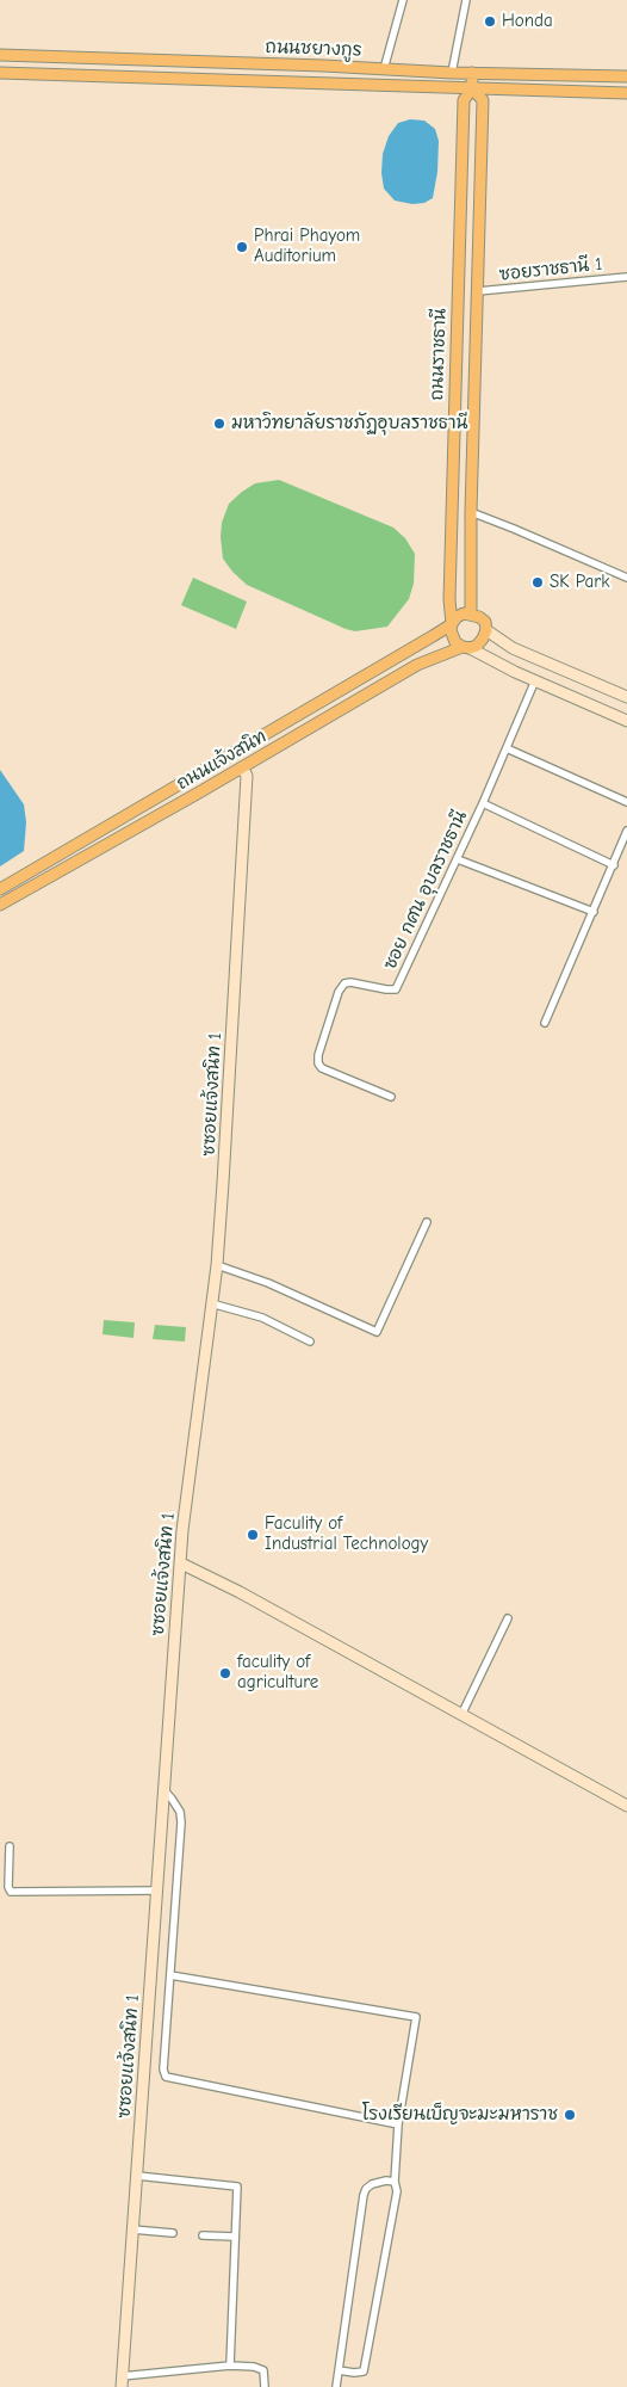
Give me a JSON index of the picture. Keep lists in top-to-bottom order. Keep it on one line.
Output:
{"streets":{"main road":["ถนนชยางกูร","ถนนราชธานี","ถนนแจ้งสนิท"],"street":["ซอยราชธานี 1","ซอย กศน อุบลราชธานี","ซซอยแจ้งสนิท 1"]},"crossings":[["ถนนชยางกูร","ถนนราชธานี"],["ซอยราชธานี 1","ถนนราชธานี"],["ถนนราชธานี","ถนนแจ้งสนิท"],["ถนนแจ้งสนิท","ซซอยแจ้งสนิท 1"]],"places":["Honda","Phrai Phayom Auditorium","มหาวิทยาลัยราชภัฏอุบลราชธานี","SK Park","Faculity of Industrial Technology","faculity of agriculture","โรงเรียนเบ็ญจะมะมหาราช"]}
